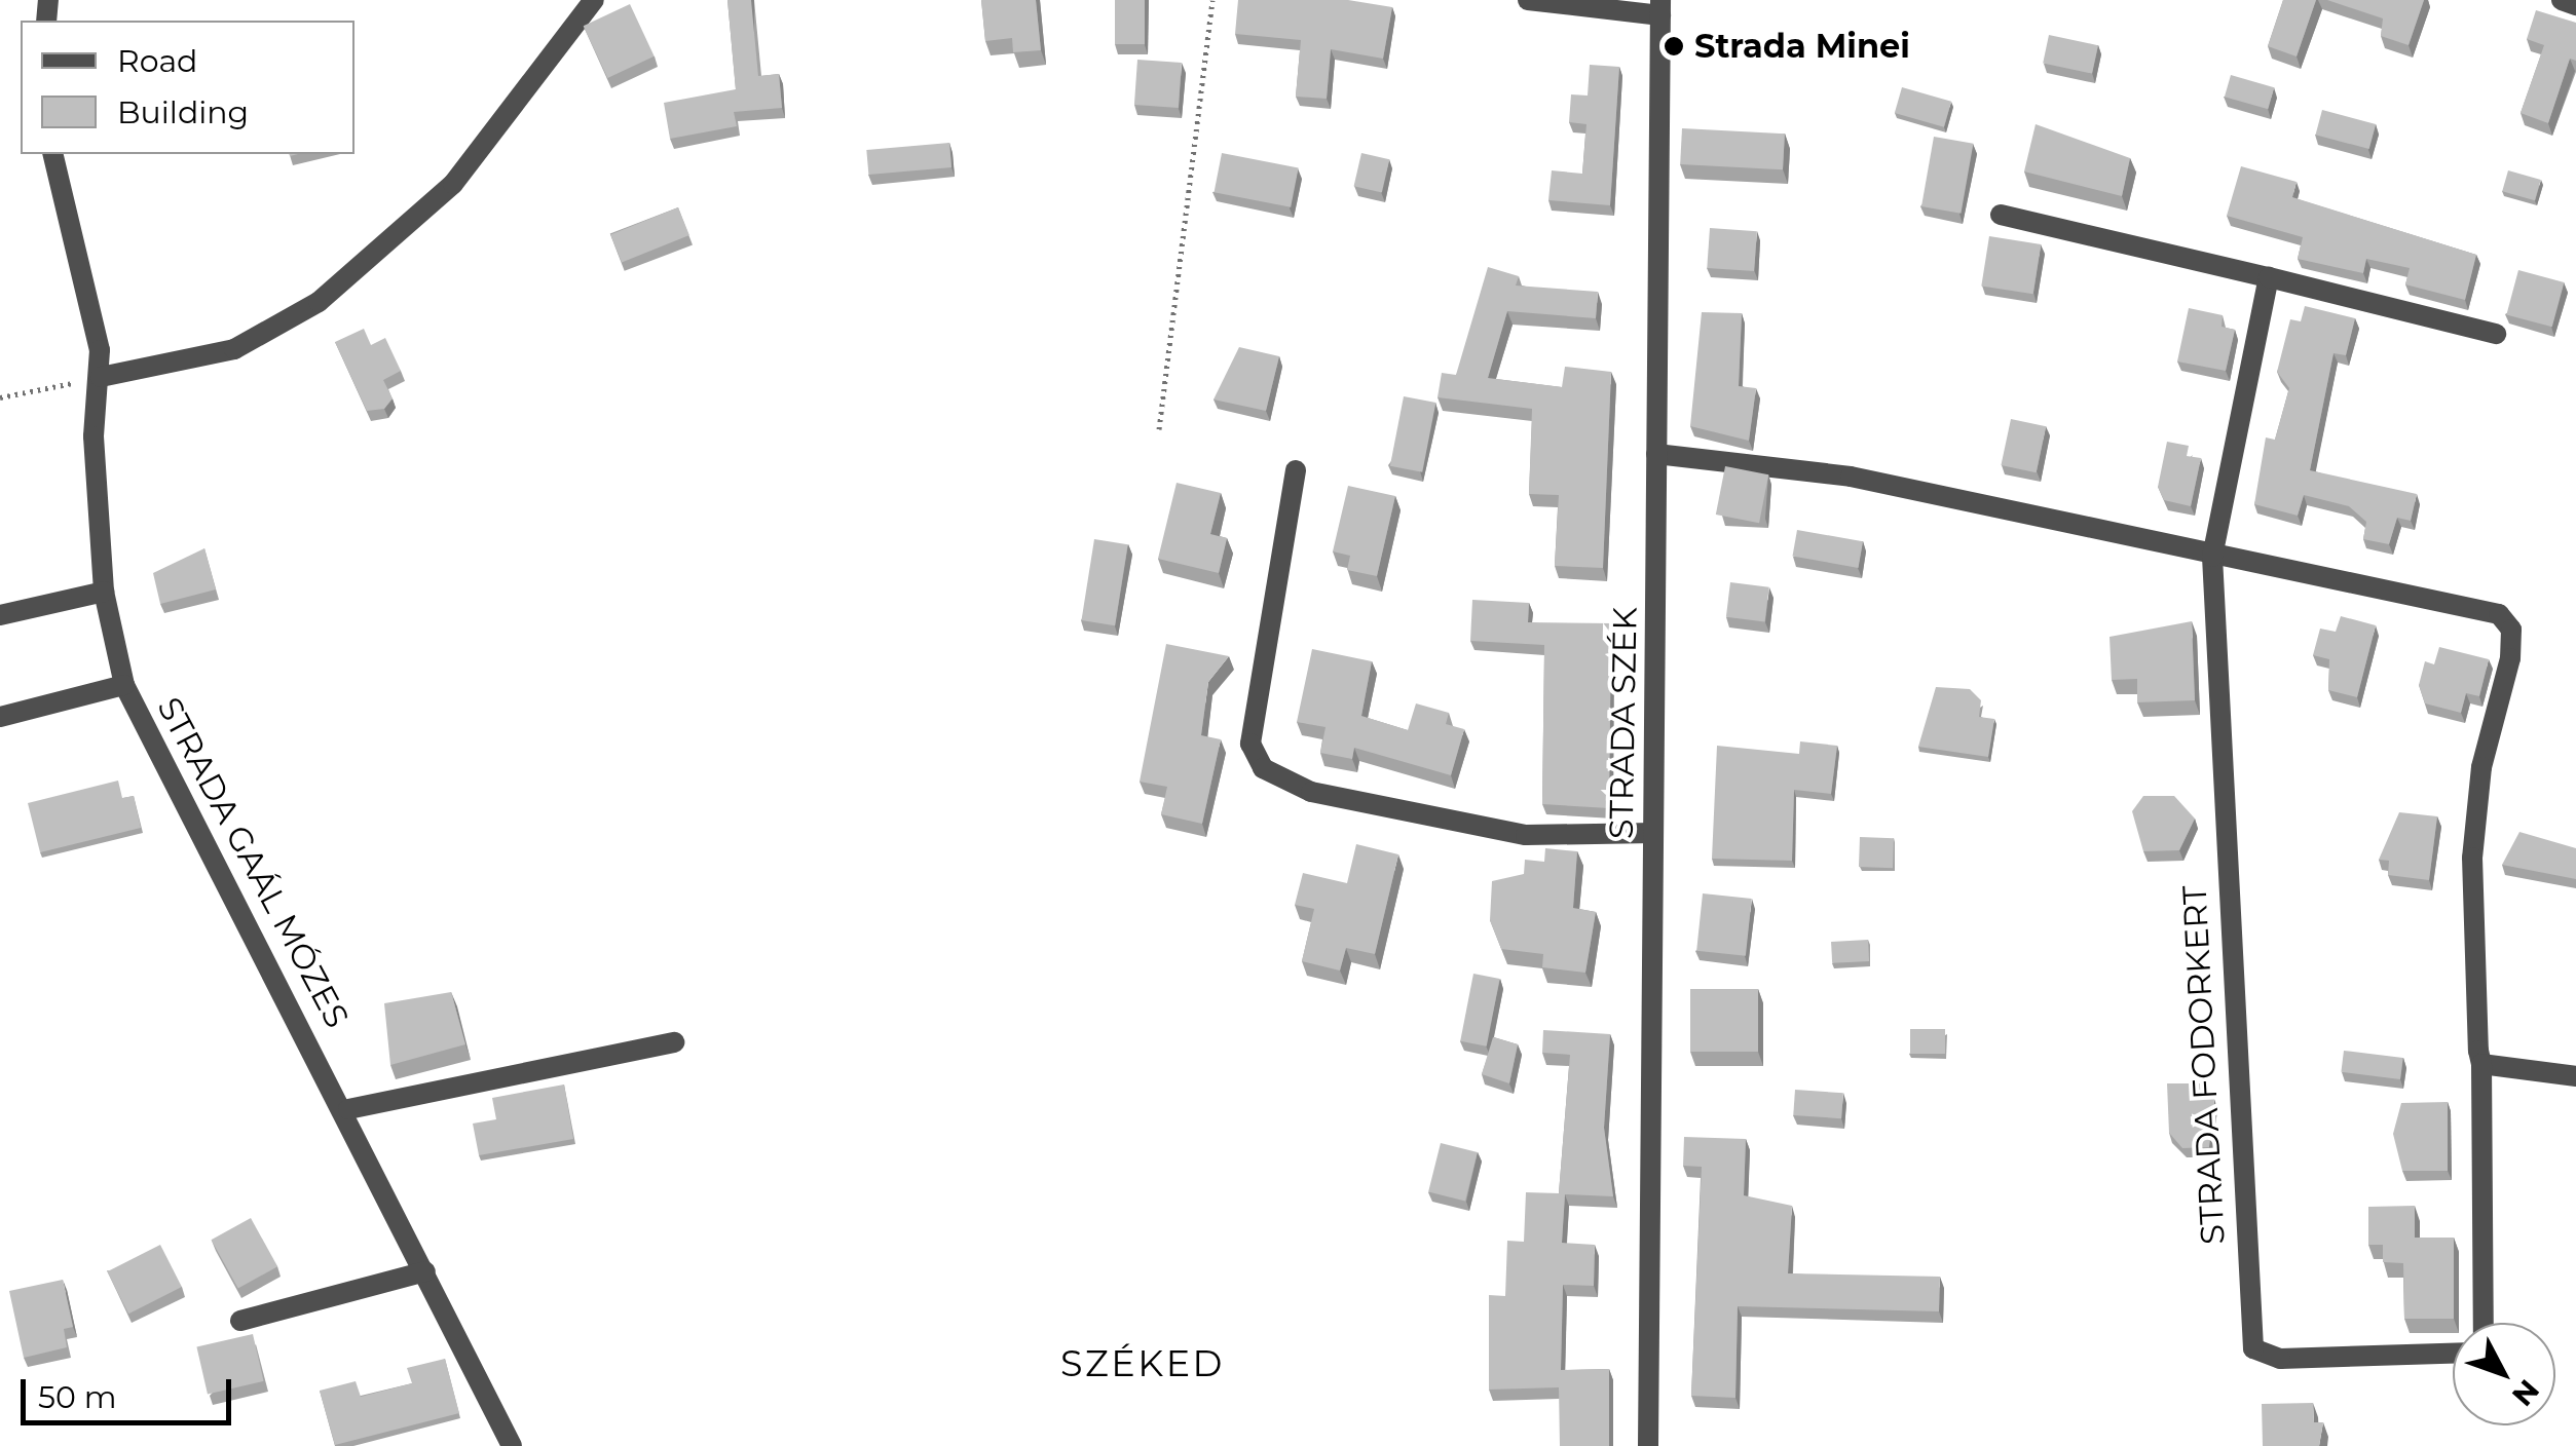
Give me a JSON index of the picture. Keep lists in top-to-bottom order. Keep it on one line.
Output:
{"streets":{"street":["STRADA SZÉK","STRADA GAÁL MÓZES","STRADA FODORKERT"]},"districts":["SZÉKED"],"places":["Strada Minei"],"legend":["Road","Building"],"scale_bar":"50 m","north":"bottom right"}
